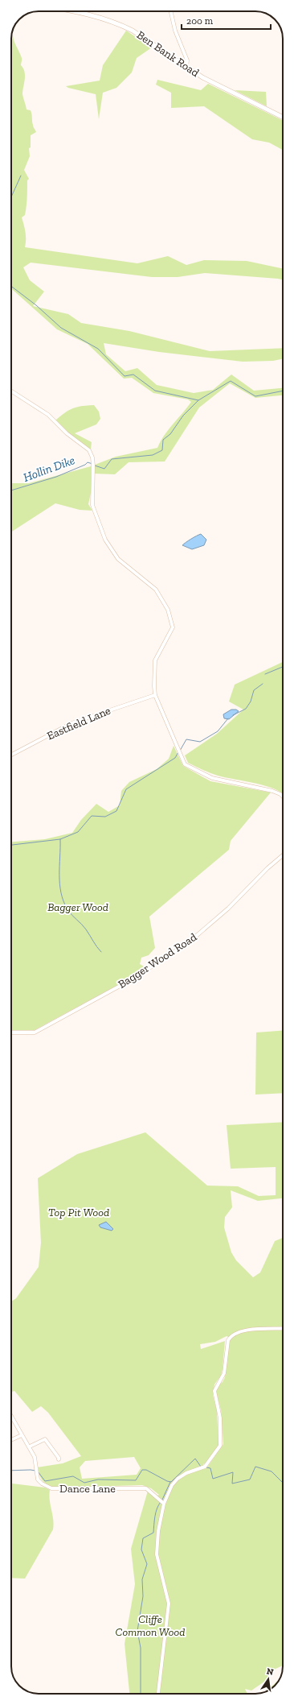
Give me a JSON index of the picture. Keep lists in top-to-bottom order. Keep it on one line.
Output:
{"streets":{"main road":["Ben Bank Road"],"street":["Eastfield Lane","Bagger Wood Road","Dance Lane"]},"water":["Hollin Dike"],"parks":["Bagger Wood","Top Pit Wood","Cliffe Common Wood"],"scale_bar":"200 m","north":"top"}
